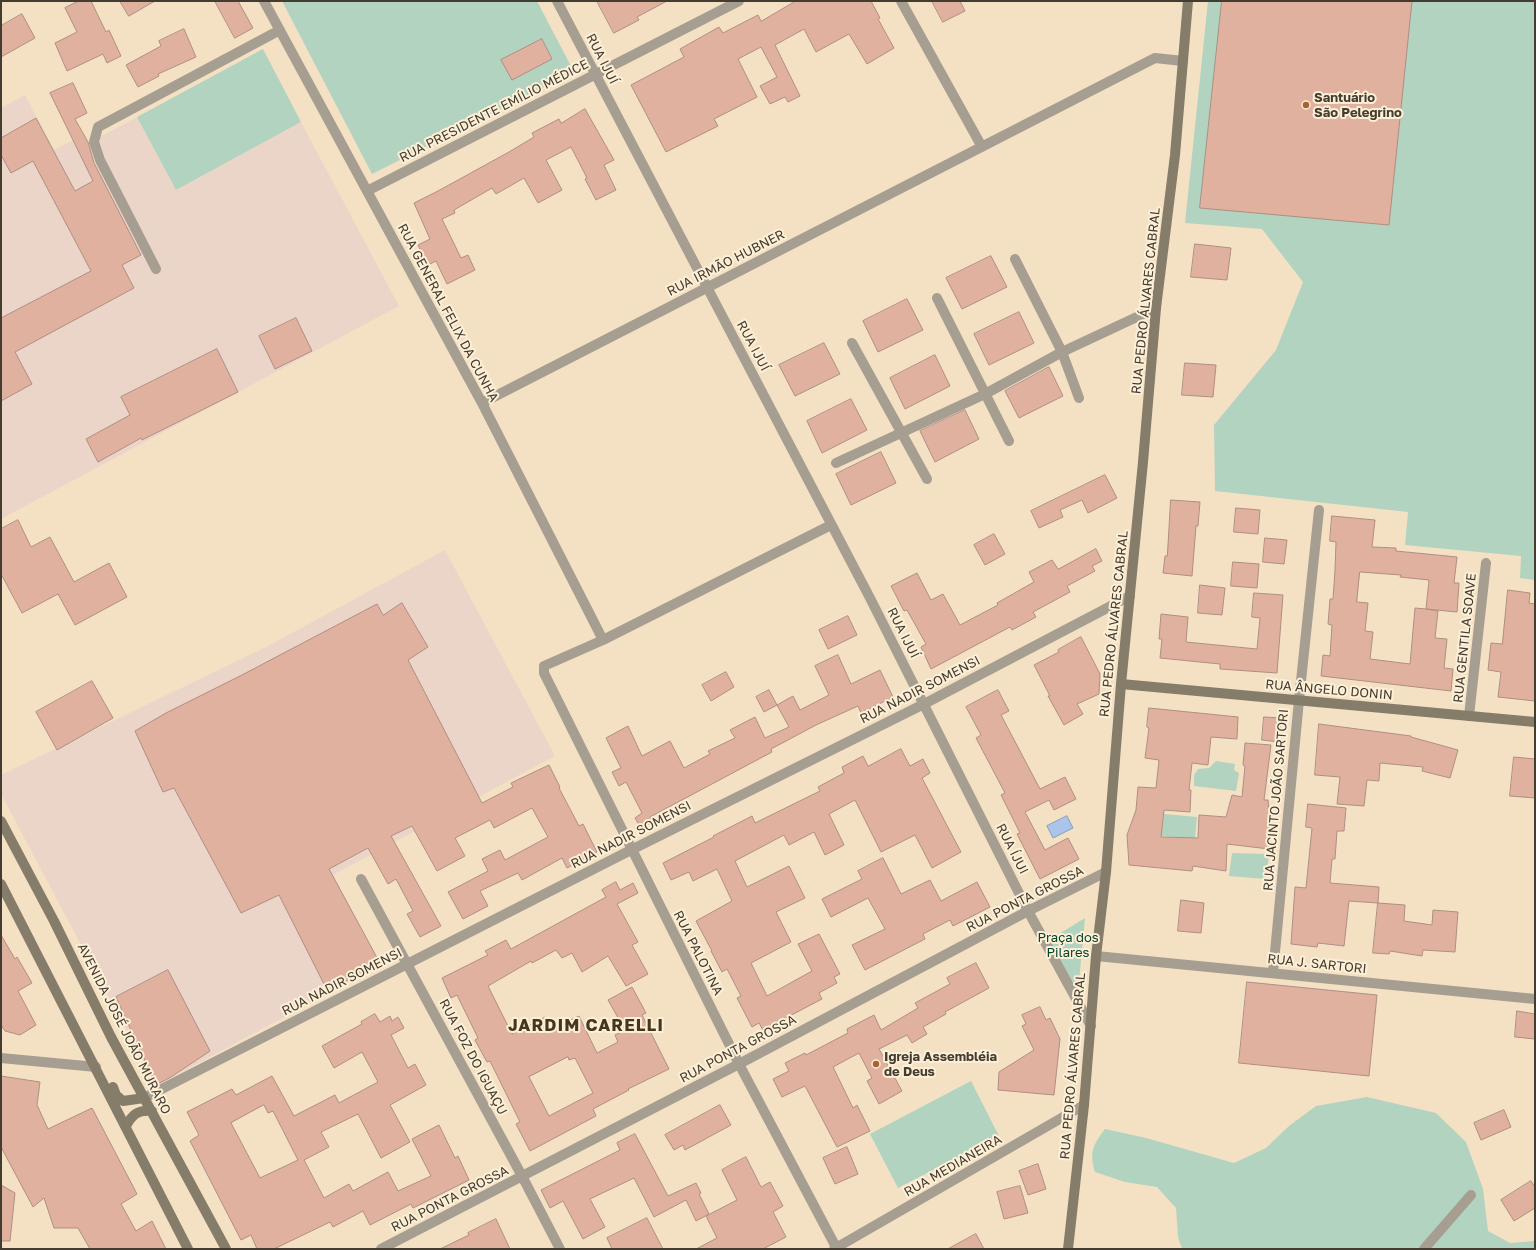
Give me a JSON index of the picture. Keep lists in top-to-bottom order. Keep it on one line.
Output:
{"streets":{"street":["RUA IJUÍ","RUA PRESIDENTE EMÍLIO MÉDICE","RUA IRMÃO HUBNER","RUA PEDRO ÁLVARES CABRAL","RUA GENERAL FELIX DA CUNHA","RUA GENTILA SOAVE","RUA NADIR SOMENSI","RUA ÂNGELO DONIN","RUA JACINTO JOÃO SARTORI","RUA ÍJUI","RUA PONTA GROSSA","RUA PALOTINA","RUA J. SARTORI","AVENIDA JOSÉ JOÃO MURARO","RUA FOZ DO IGUAÇU","RUA MEDIANEIRA"]},"crossings":[["RUA IJUÍ","RUA PRESIDENTE EMÍLIO MÉDICE"],["RUA IJUÍ","RUA IRMÃO HUBNER"],["RUA IJUÍ","RUA NADIR SOMENSI"],["RUA IJUÍ","RUA ÍJUI"],["RUA PRESIDENTE EMÍLIO MÉDICE","RUA GENERAL FELIX DA CUNHA"],["RUA IRMÃO HUBNER","RUA PEDRO ÁLVARES CABRAL"],["RUA IRMÃO HUBNER","RUA GENERAL FELIX DA CUNHA"],["RUA PEDRO ÁLVARES CABRAL","RUA NADIR SOMENSI"],["RUA PEDRO ÁLVARES CABRAL","RUA ÂNGELO DONIN"],["RUA PEDRO ÁLVARES CABRAL","RUA ÍJUI"],["RUA PEDRO ÁLVARES CABRAL","RUA PONTA GROSSA"],["RUA PEDRO ÁLVARES CABRAL","RUA J. SARTORI"],["RUA PEDRO ÁLVARES CABRAL","RUA MEDIANEIRA"],["RUA GENERAL FELIX DA CUNHA","RUA PALOTINA"],["RUA GENTILA SOAVE","RUA ÂNGELO DONIN"],["RUA NADIR SOMENSI","RUA ÍJUI"],["RUA NADIR SOMENSI","RUA PALOTINA"],["RUA NADIR SOMENSI","AVENIDA JOSÉ JOÃO MURARO"],["RUA NADIR SOMENSI","RUA FOZ DO IGUAÇU"],["RUA ÂNGELO DONIN","RUA JACINTO JOÃO SARTORI"],["RUA JACINTO JOÃO SARTORI","RUA J. SARTORI"],["RUA ÍJUI","RUA PONTA GROSSA"],["RUA PONTA GROSSA","RUA PALOTINA"],["RUA PONTA GROSSA","RUA FOZ DO IGUAÇU"],["RUA PALOTINA","RUA MEDIANEIRA"]],"districts":["JARDIM CARELLI"],"parks":["Praça dos Pilares"],"places":["Santuário São Pelegrino","Igreja Assembléia de Deus"]}
